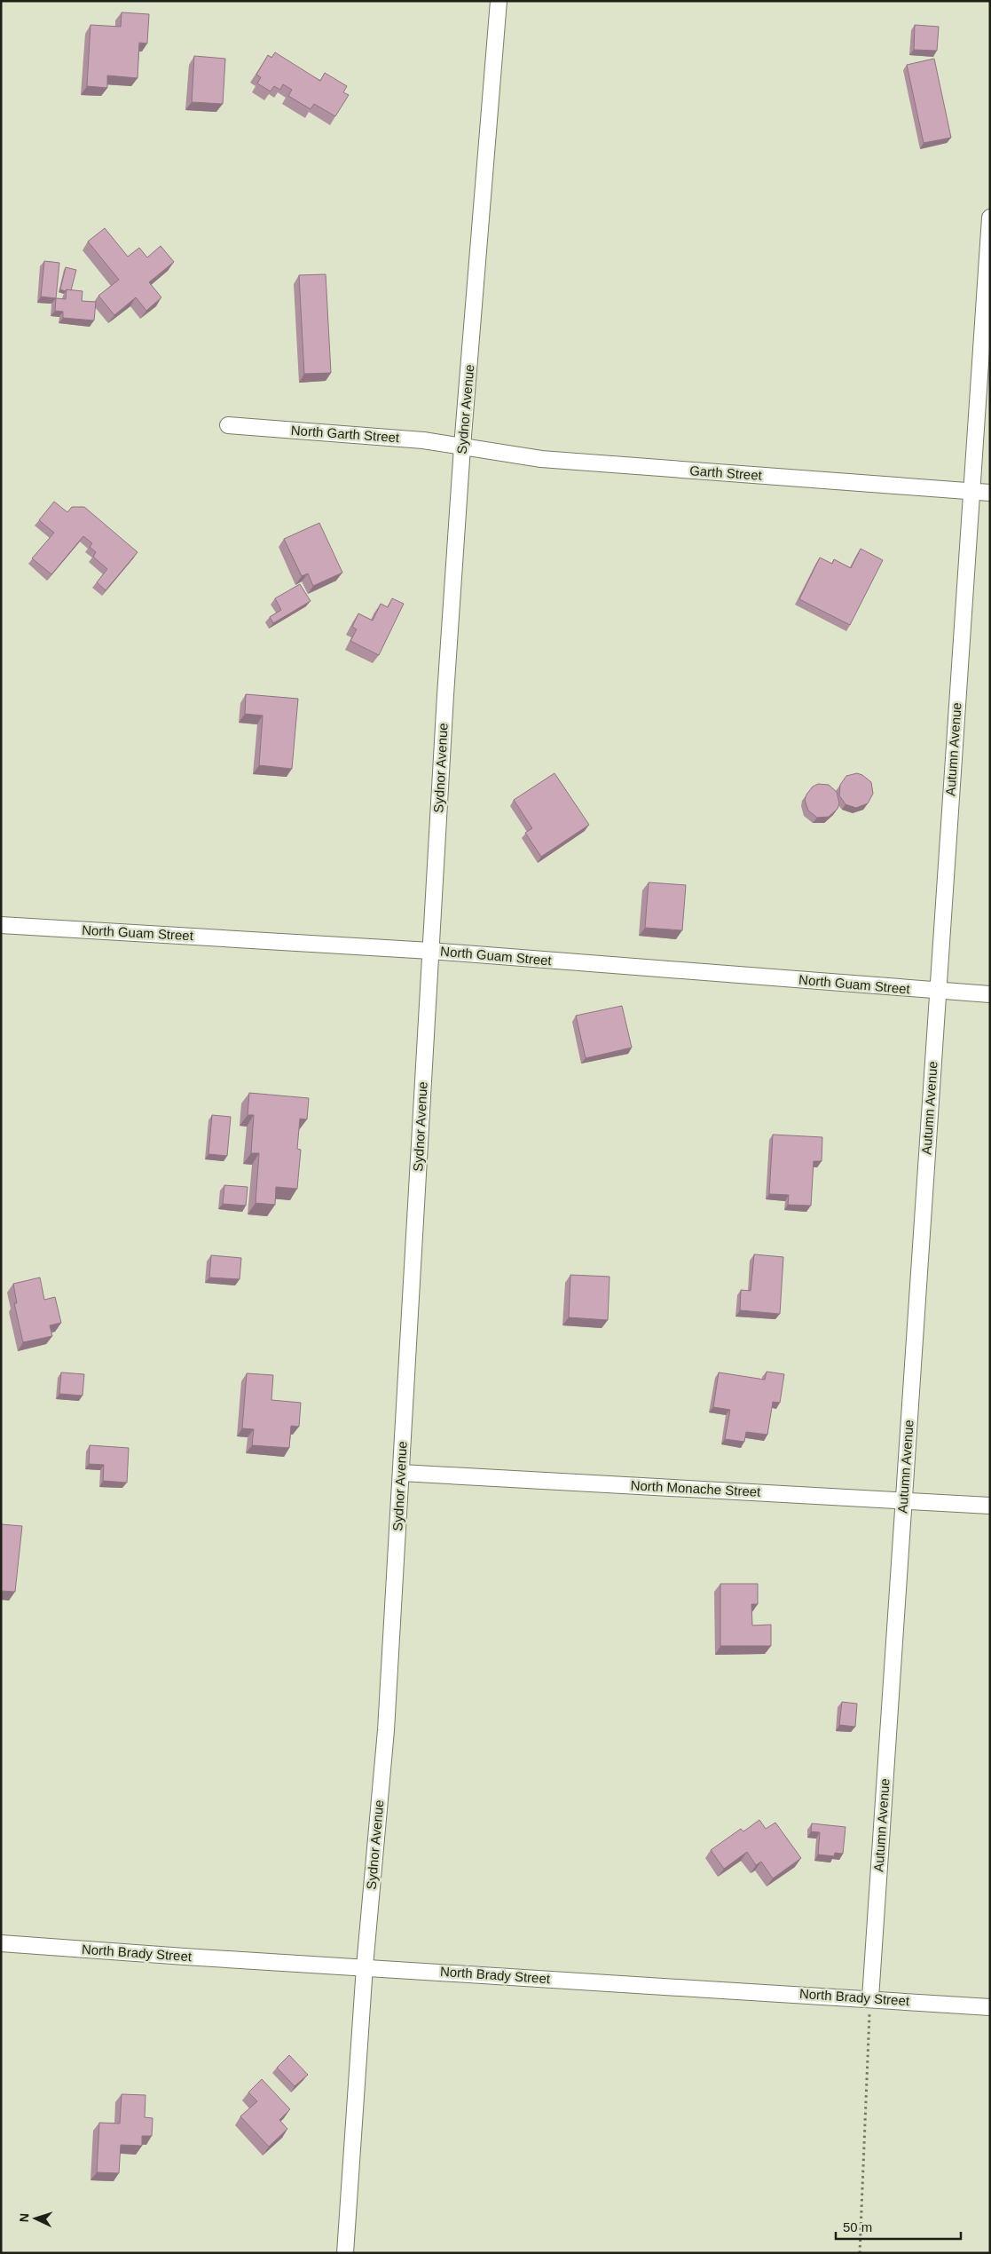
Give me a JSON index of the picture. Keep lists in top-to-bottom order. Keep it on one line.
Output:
{"streets":{"street":["Sydnor Avenue","North Garth Street","Garth Street","Autumn Avenue","North Guam Street","North Monache Street","North Brady Street"]},"crossings":[["Sydnor Avenue","North Garth Street"],["Sydnor Avenue","Garth Street"],["Sydnor Avenue","North Guam Street"],["Sydnor Avenue","North Monache Street"],["Sydnor Avenue","North Brady Street"],["North Garth Street","Garth Street"],["Garth Street","Autumn Avenue"],["Autumn Avenue","North Guam Street"],["Autumn Avenue","North Monache Street"],["Autumn Avenue","North Brady Street"]],"scale_bar":"50 m","north":"left"}
